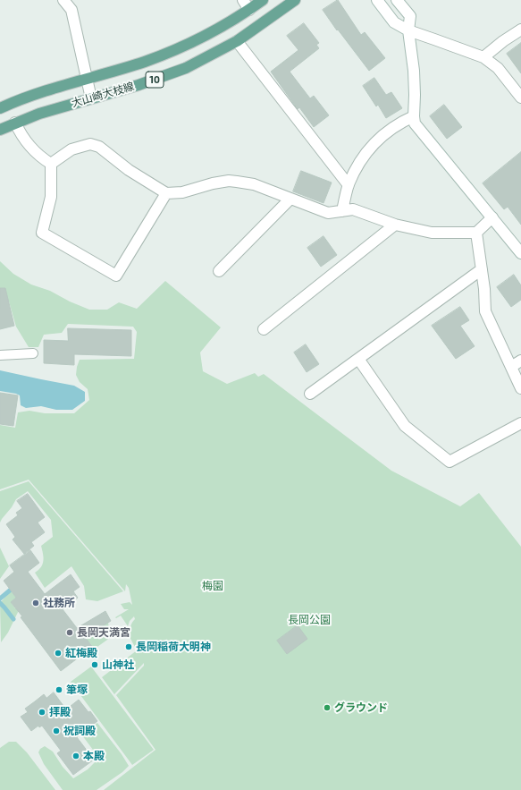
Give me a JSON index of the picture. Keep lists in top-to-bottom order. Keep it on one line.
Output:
{"streets":{"main road":["10","大山崎大枝線"]},"parks":["梅園","長岡公園"],"places":["社務所","長岡天満宮","長岡稲荷大明神","紅梅殿","山神社","筆塚","グラウンド","拝殿","祝詞殿","本殿"]}
